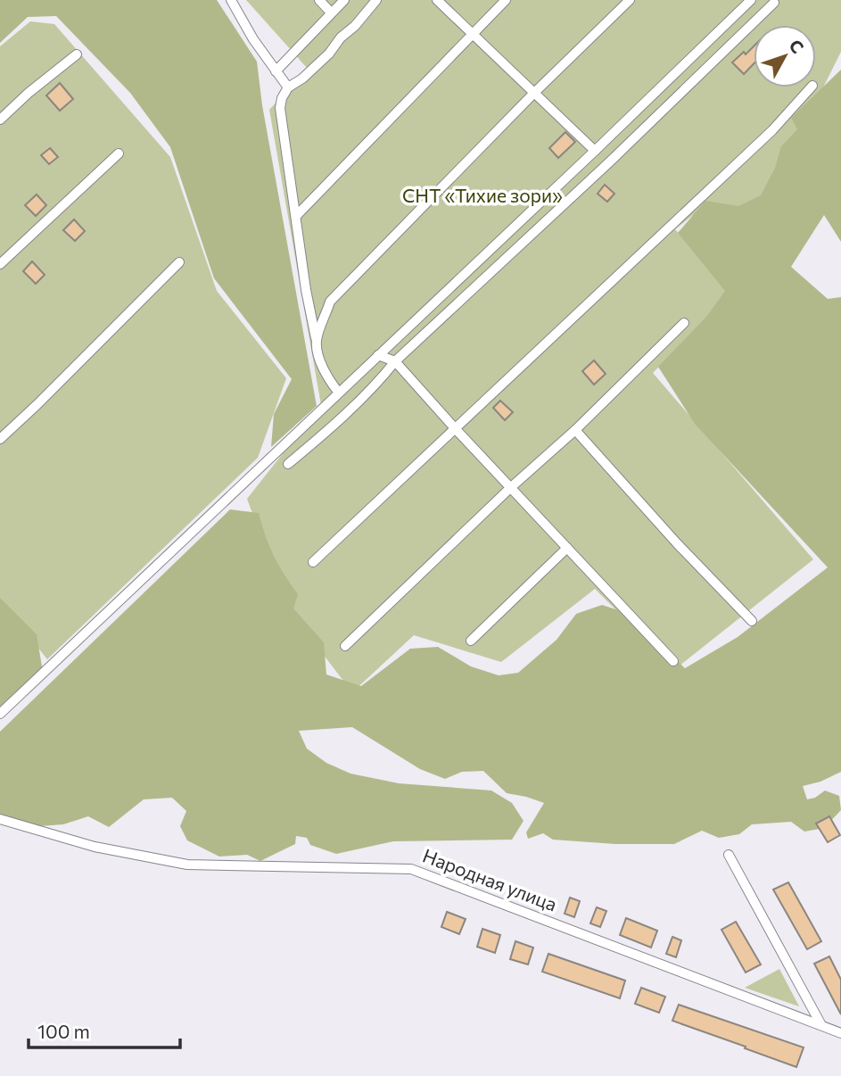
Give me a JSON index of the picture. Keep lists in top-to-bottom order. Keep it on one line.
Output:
{"streets":{"street":["Народная улица"]},"parks":["СНТ «Тихие зори»"],"scale_bar":"100 m","north":"top right"}
